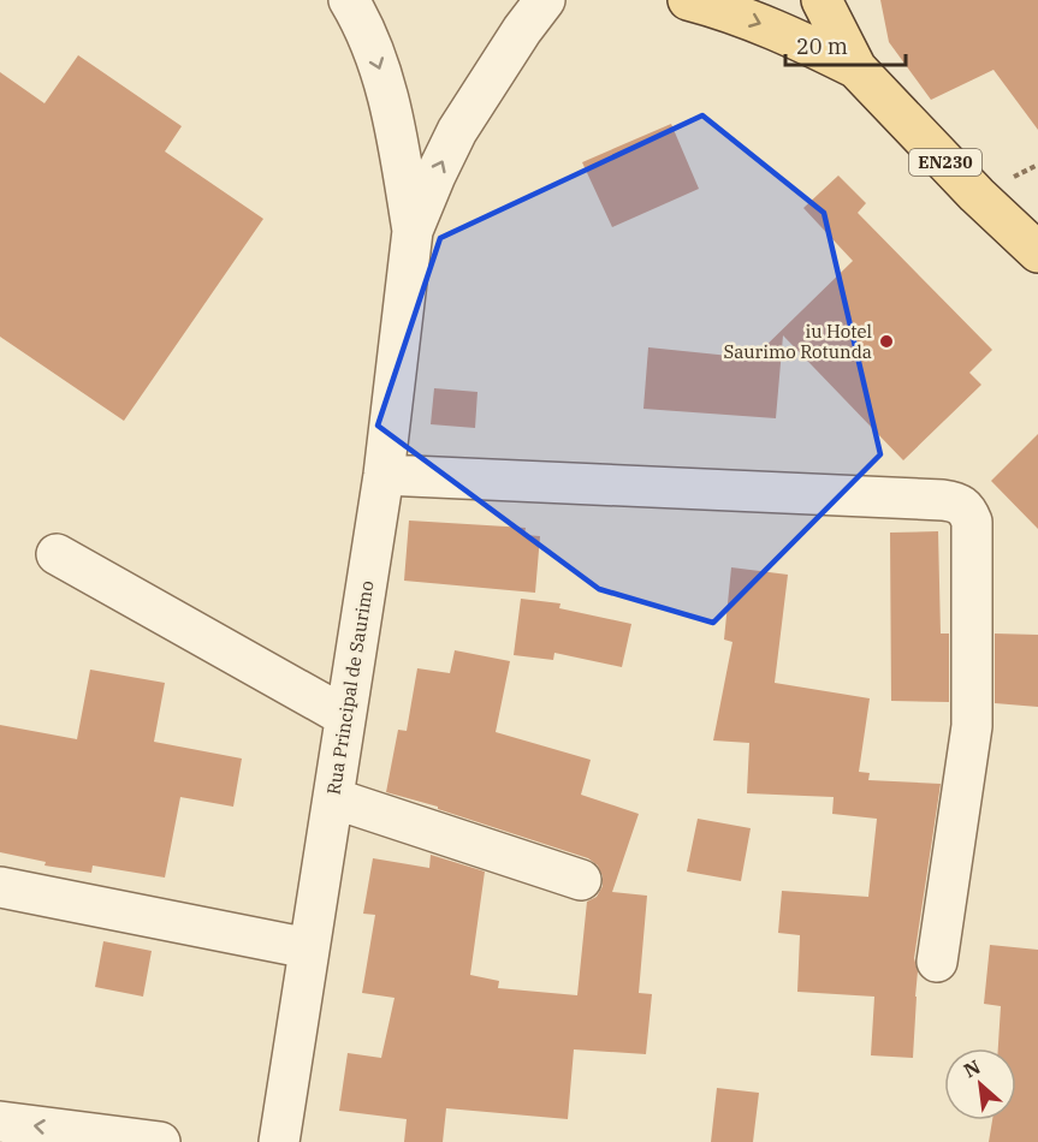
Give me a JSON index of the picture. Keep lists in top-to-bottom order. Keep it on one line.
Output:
{"streets":{"main road":["EN230"],"street":["Rua Principal de Saurimo"]},"places":["iu Hotel Saurimo Rotunda"],"scale_bar":"20 m","north":"top left"}
